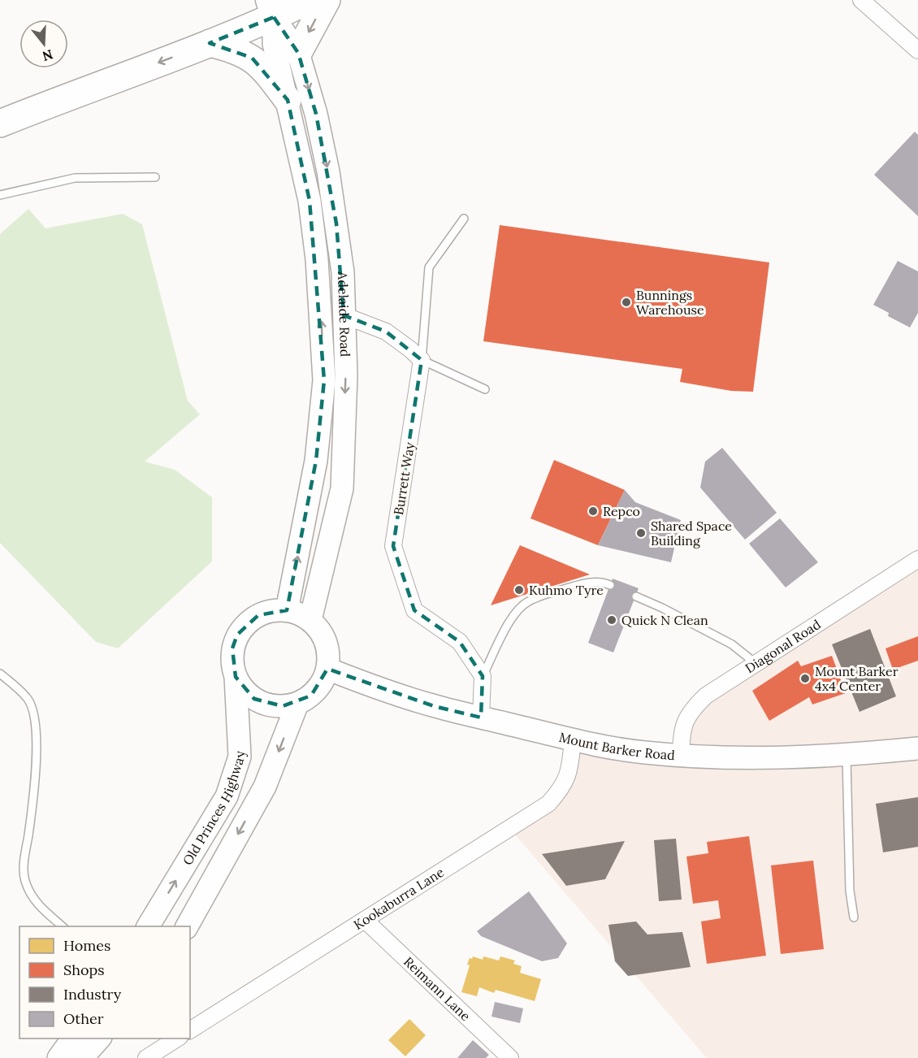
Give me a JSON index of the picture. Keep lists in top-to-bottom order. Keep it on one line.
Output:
{"streets":{"main road":["Adelaide Road","Mount Barker Road","Old Princes Highway"],"street":["Burrett Way","Diagonal Road","Kookaburra Lane","Reimann Lane"]},"crossings":[["Adelaide Road","Mount Barker Road"],["Adelaide Road","Old Princes Highway"],["Diagonal Road","Mount Barker Road"],["Mount Barker Road","Old Princes Highway"],["Mount Barker Road","Kookaburra Lane"],["Kookaburra Lane","Reimann Lane"]],"places":["Bunnings Warehouse","Repco","Shared Space Building","Kuhmo Tyre","Quick N Clean","Mount Barker 4x4 Center"],"legend":["Homes","Shops","Industry","Other"],"north":"bottom"}
